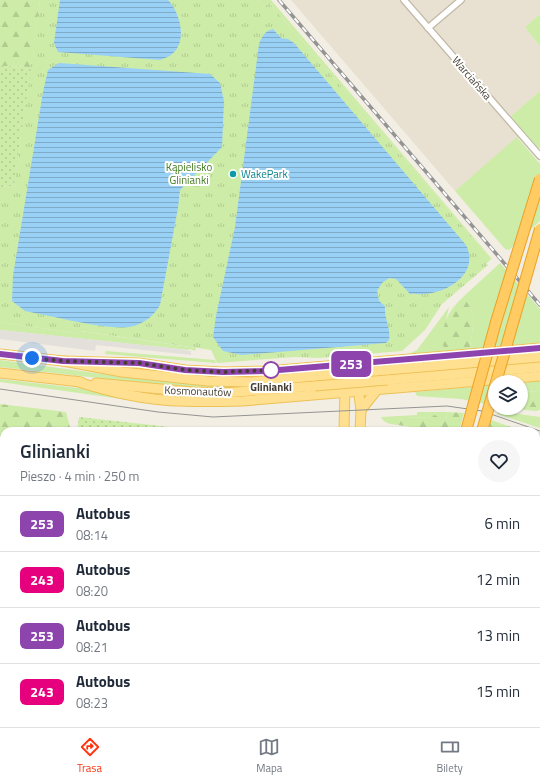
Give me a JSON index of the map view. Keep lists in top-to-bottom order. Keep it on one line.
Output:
{"streets":{"main road":["Kosmonautów"],"street":["Warciańska"]},"parks":["Kąpielisko Glinianki"],"places":["WakePark","Glinianki"],"lines":["bus line 253"],"page":{"on_map":"253","heading":["Glinianki","Pieszo · 4 min · 250 m"],"list":[{"mark":"253","name":"Autobus","note":"08:14","value":"6 min"},{"mark":"243","name":"Autobus","note":"08:20","value":"12 min"},{"mark":"253","name":"Autobus","note":"08:21","value":"13 min"},{"mark":"243","name":"Autobus","note":"08:23","value":"15 min"}],"tabs":["Trasa","Mapa","Bilety"]}}
